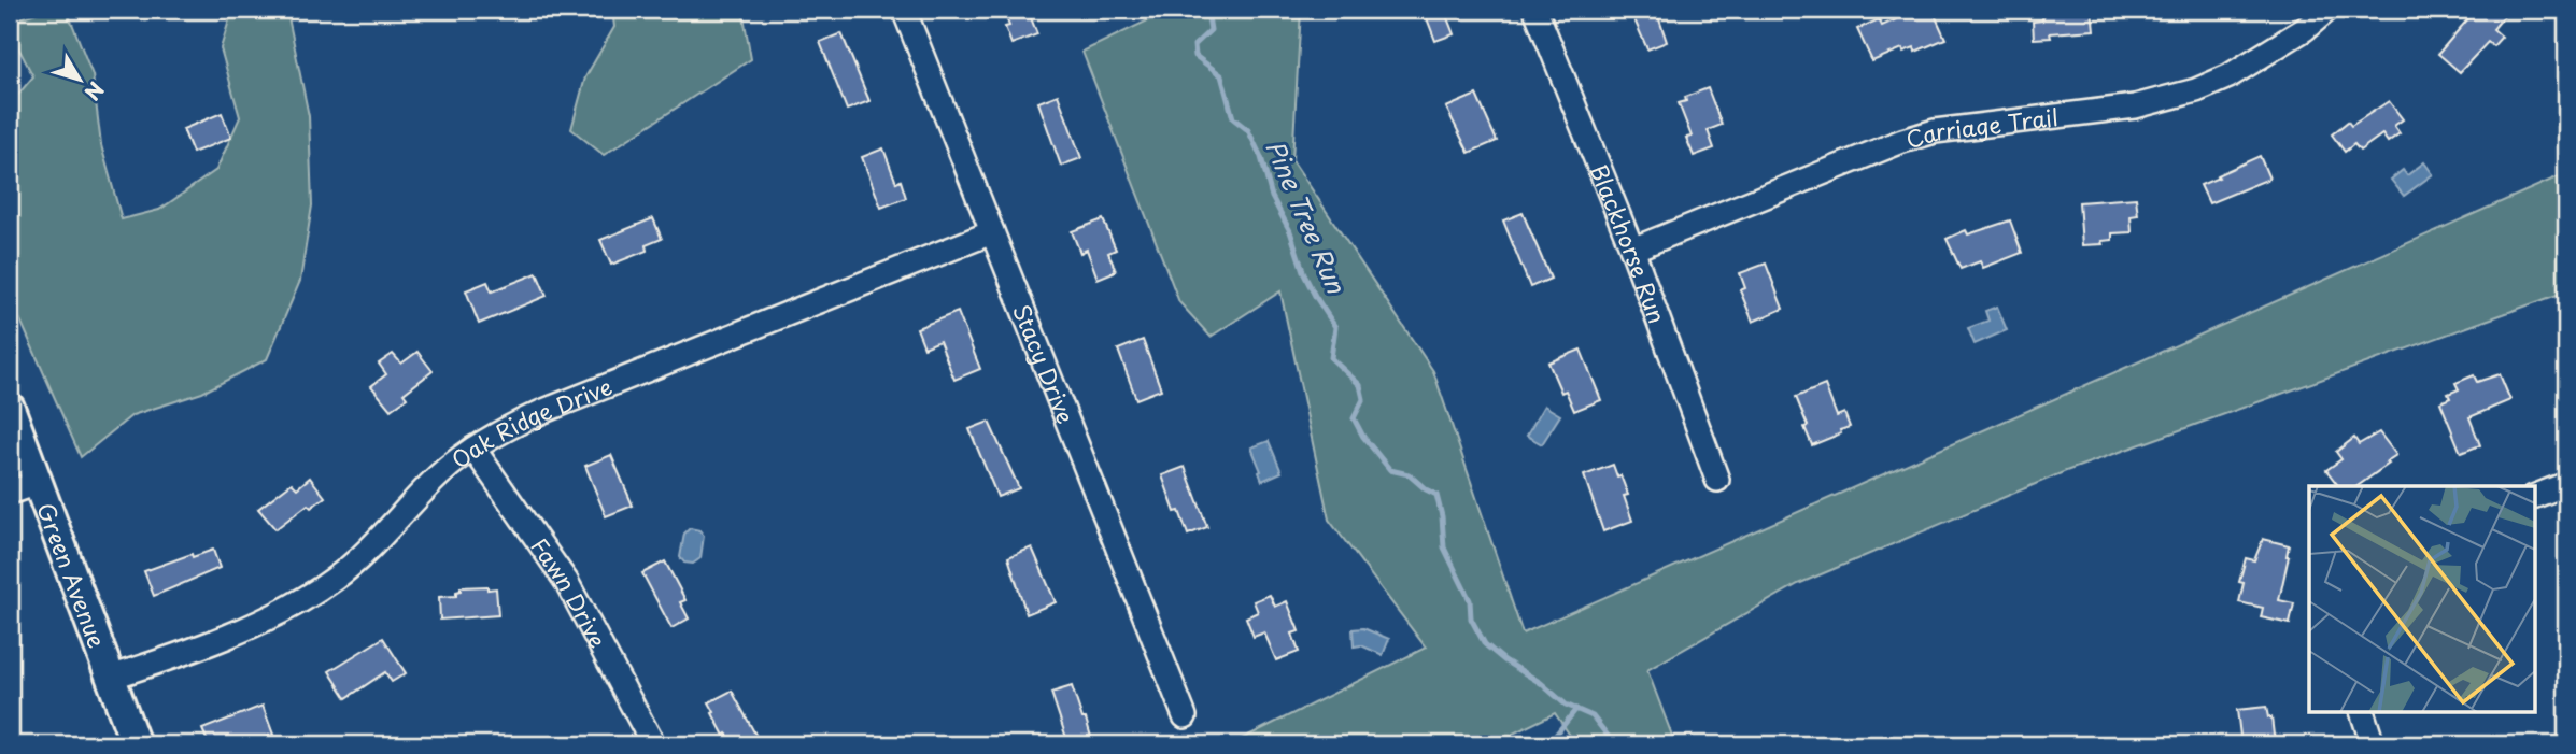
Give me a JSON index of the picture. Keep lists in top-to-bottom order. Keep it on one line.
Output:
{"streets":{"street":["Carriage Trail","Blackhorse Run","Stacy Drive","Oak Ridge Drive","Green Avenue","Fawn Drive"]},"crossings":[["Carriage Trail","Blackhorse Run"],["Stacy Drive","Oak Ridge Drive"],["Oak Ridge Drive","Green Avenue"],["Oak Ridge Drive","Fawn Drive"]],"water":["Pine Tree Run"],"north":"bottom right"}
